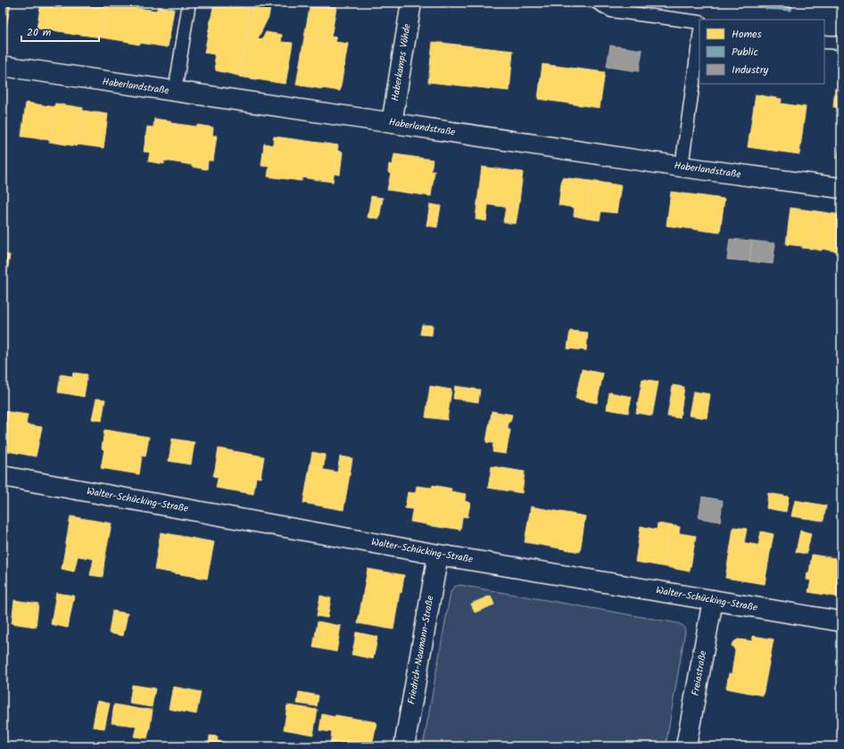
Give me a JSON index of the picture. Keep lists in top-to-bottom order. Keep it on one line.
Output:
{"streets":{"street":["Haberkamps Vöhde","Haberlandstraße","Walter-Schücking-Straße","Friedrich-Naumann-Straße","Freiastraße"]},"crossings":[["Haberkamps Vöhde","Haberlandstraße"],["Walter-Schücking-Straße","Friedrich-Naumann-Straße"],["Walter-Schücking-Straße","Freiastraße"]],"legend":["Homes","Public","Industry"],"scale_bar":"20 m"}
